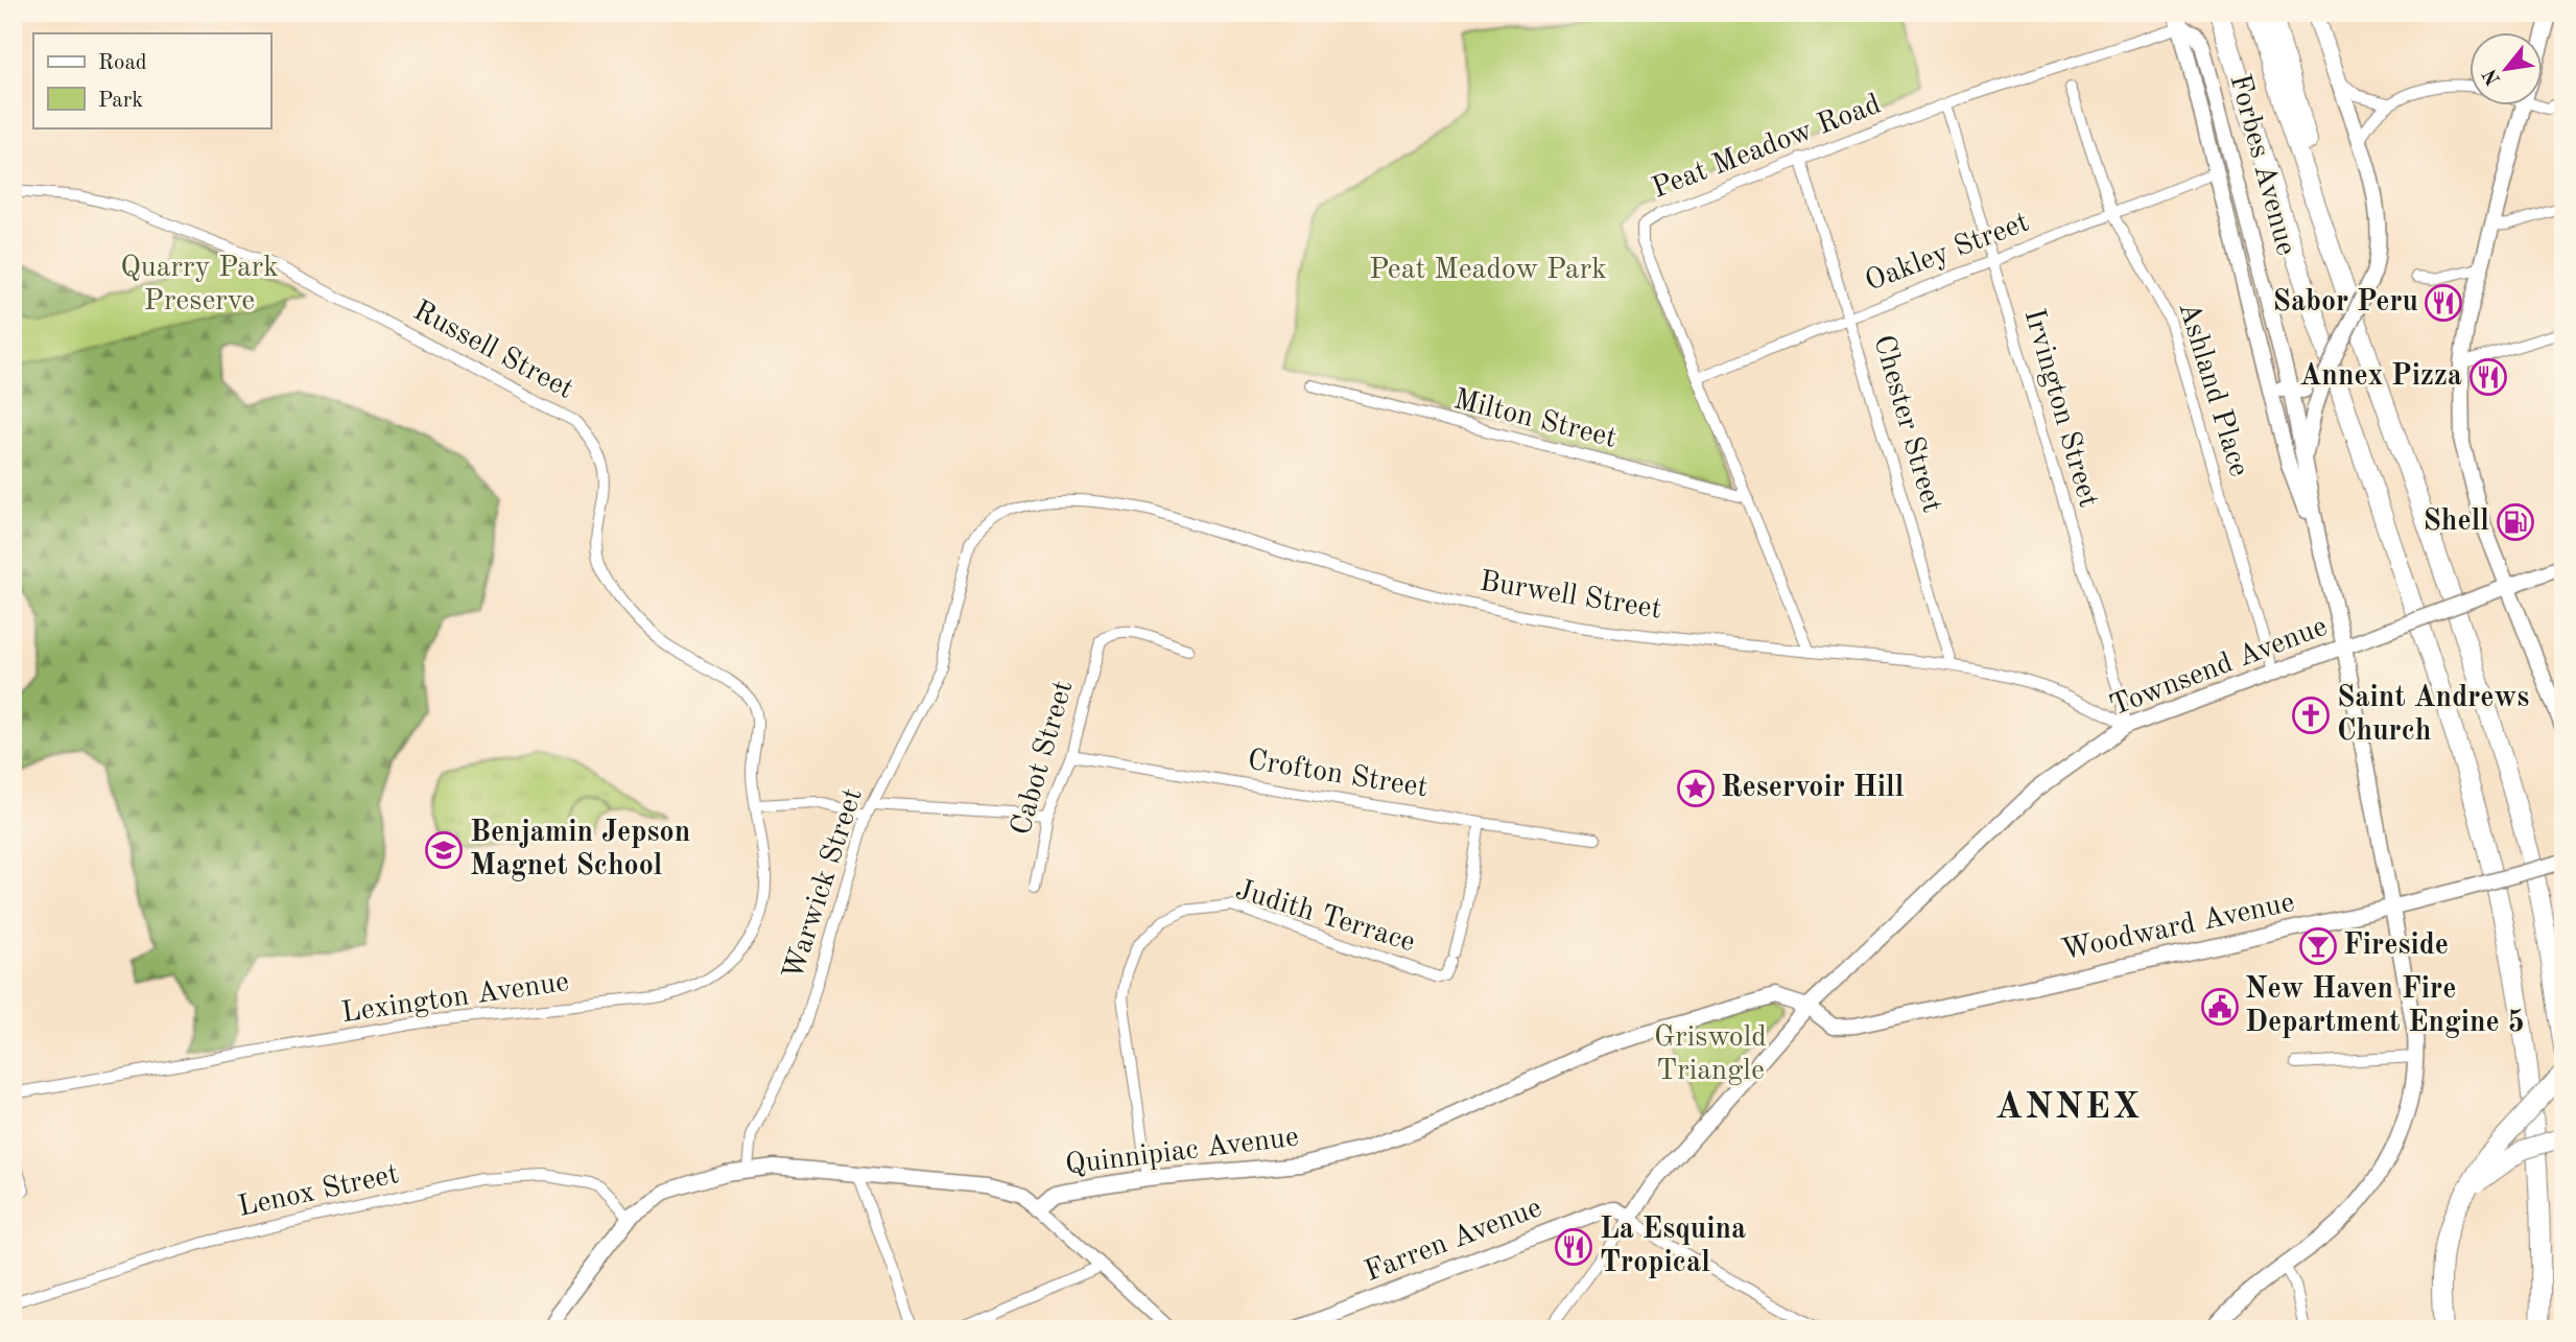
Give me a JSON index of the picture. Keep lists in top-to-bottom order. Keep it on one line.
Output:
{"streets":{"main road":["Forbes Avenue","Townsend Avenue","Woodward Avenue","Quinnipiac Avenue","Farren Avenue"],"street":["Peat Meadow Road","Oakley Street","Russell Street","Ashland Place","Irvington Street","Milton Street","Chester Street","Burwell Street","Cabot Street","Crofton Street","Warwick Street","Judith Terrace","Lexington Avenue","Lenox Street"]},"crossings":[["Peat Meadow Road","Forbes Avenue"],["Peat Meadow Road","Oakley Street"],["Peat Meadow Road","Irvington Street"],["Peat Meadow Road","Milton Street"],["Peat Meadow Road","Chester Street"],["Peat Meadow Road","Burwell Street"],["Forbes Avenue","Oakley Street"],["Forbes Avenue","Townsend Avenue"],["Forbes Avenue","Woodward Avenue"],["Oakley Street","Ashland Place"],["Oakley Street","Irvington Street"],["Oakley Street","Chester Street"],["Russell Street","Lexington Avenue"],["Ashland Place","Townsend Avenue"],["Irvington Street","Burwell Street"],["Irvington Street","Townsend Avenue"],["Chester Street","Burwell Street"],["Burwell Street","Townsend Avenue"],["Burwell Street","Warwick Street"],["Townsend Avenue","Woodward Avenue"],["Townsend Avenue","Quinnipiac Avenue"],["Townsend Avenue","Farren Avenue"],["Cabot Street","Crofton Street"],["Crofton Street","Judith Terrace"],["Warwick Street","Quinnipiac Avenue"],["Judith Terrace","Quinnipiac Avenue"],["Woodward Avenue","Quinnipiac Avenue"],["Quinnipiac Avenue","Lenox Street"]],"districts":["ANNEX"],"parks":["Quarry Park Preserve","Peat Meadow Park","Griswold Triangle"],"places":{"restaurant":["Sabor Peru","Annex Pizza","La Esquina Tropical"],"fuel station":["Shell"],"church":["Saint Andrews Church"],"place":["Reservoir Hill"],"school or university":["Benjamin Jepson Magnet School"],"bar":["Fireside"],"public building":["New Haven Fire Department Engine 5"]},"legend":["Road","Park"],"north":"bottom left"}
